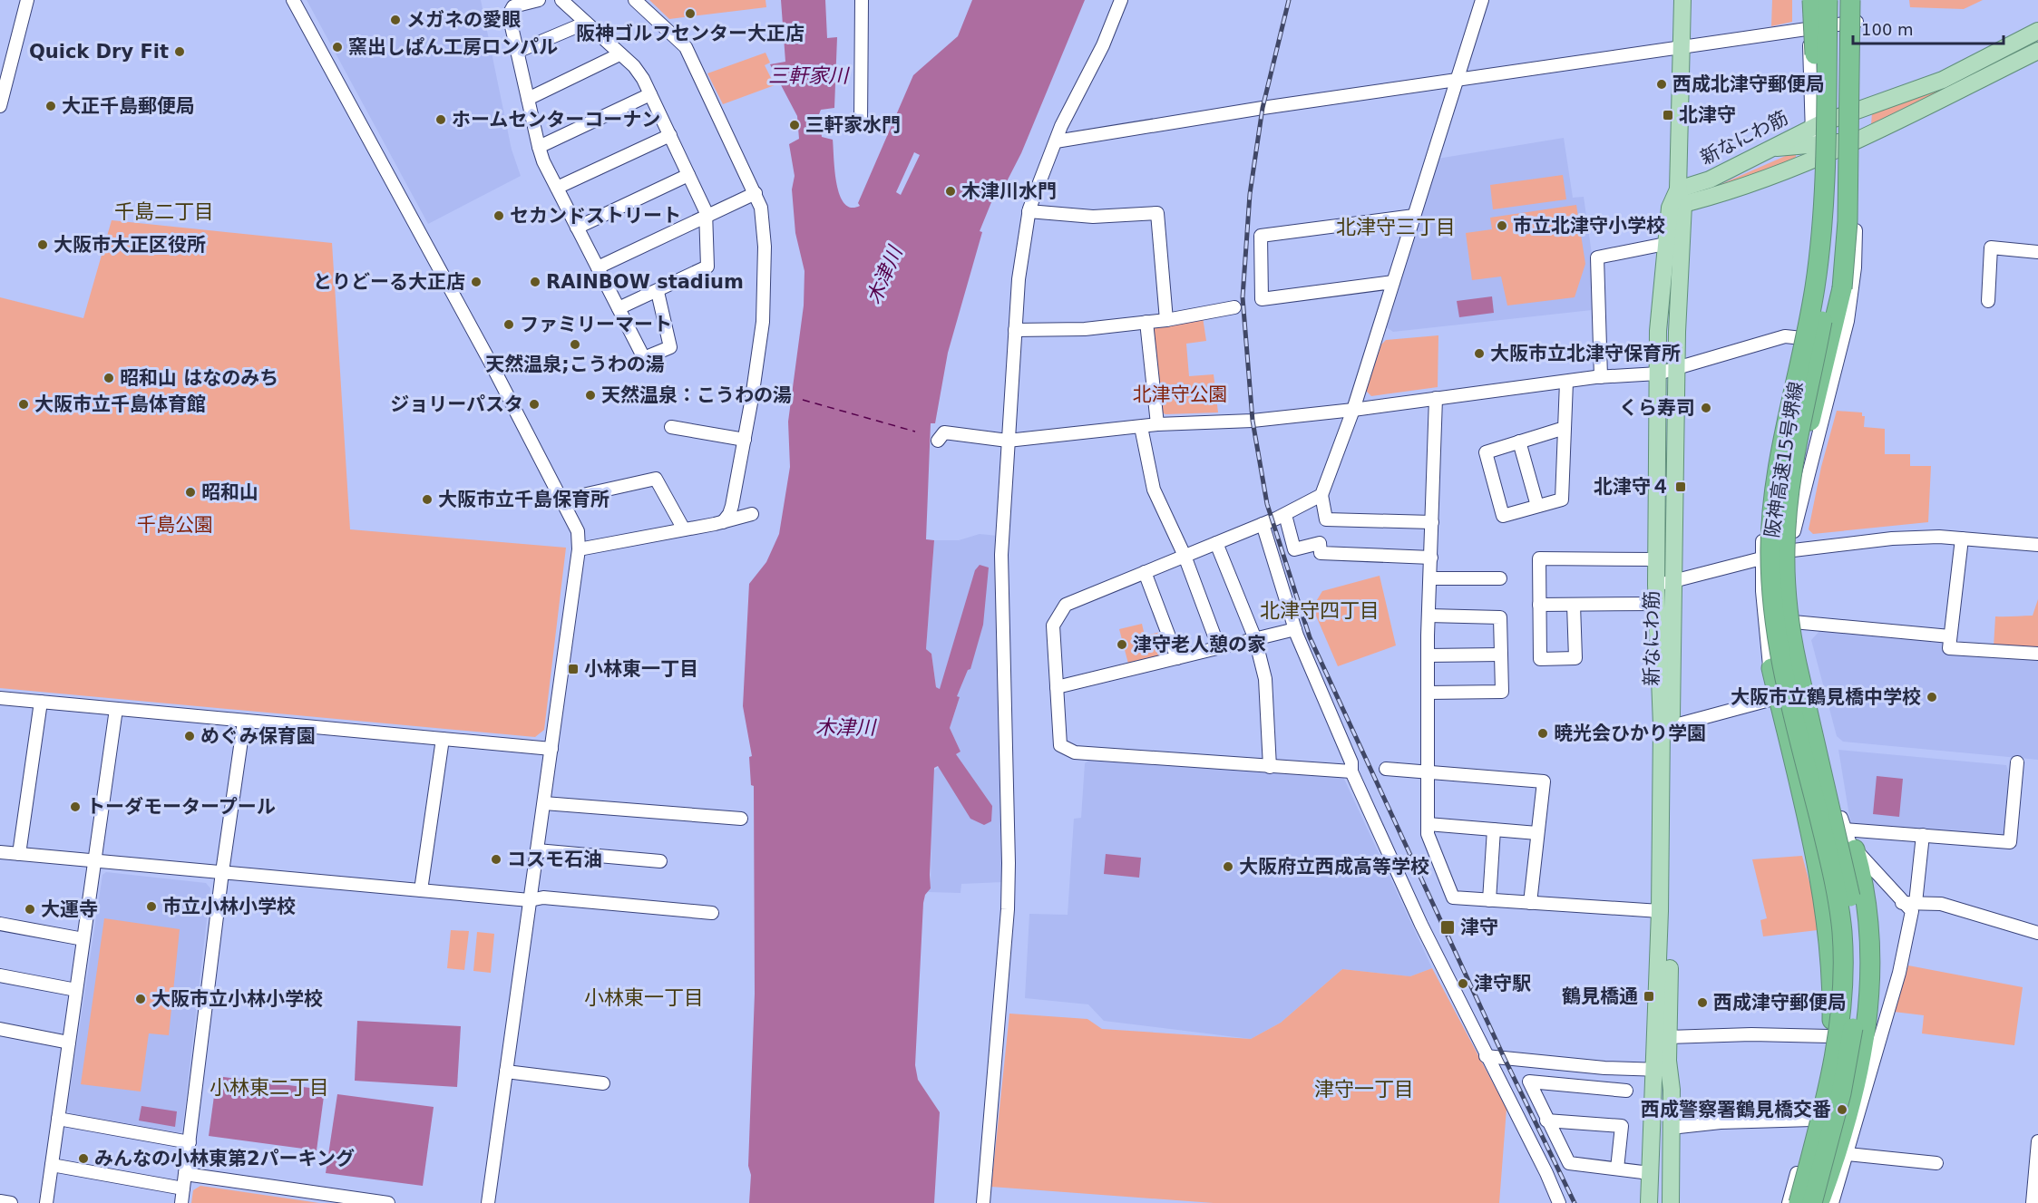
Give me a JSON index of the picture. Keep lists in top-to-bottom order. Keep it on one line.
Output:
{"streets":{"highway":["阪神高速15号堺線"],"main road":["新なにわ筋"]},"districts":["千島二丁目","北津守三丁目","北津守四丁目","小林東一丁目","小林東二丁目","津守一丁目"],"water":["三軒家川","木津川"],"parks":["北津守公園","千島公園"],"places":{"other":["阪神ゴルフセンター大正店","メガネの愛眼","窯出しぱん工房ロンパル","Quick Dry Fit","西成北津守郵便局","大正千島郵便局","ホームセンターコーナン","三軒家水門","木津川水門","セカンドストリート","市立北津守小学校","大阪市大正区役所","とりどーる大正店","RAINBOW stadium","ファミリーマート","天然温泉;こうわの湯","大阪市立北津守保育所","昭和山 はなのみち","天然温泉：こうわの湯","大阪市立千島体育館","ジョリーパスタ","くら寿司","昭和山","大阪市立千島保育所","津守老人憩の家","大阪市立鶴見橋中学校","暁光会ひかり学園","めぐみ保育園","トーダモータープール","コスモ石油","大阪府立西成高等学校","市立小林小学校","大運寺","津守駅","大阪市立小林小学校","西成津守郵便局","西成警察署鶴見橋交番","みんなの小林東第2パーキング"],"transit":["北津守","北津守４","小林東一丁目","津守","鶴見橋通"]},"scale_bar":"100 m"}
